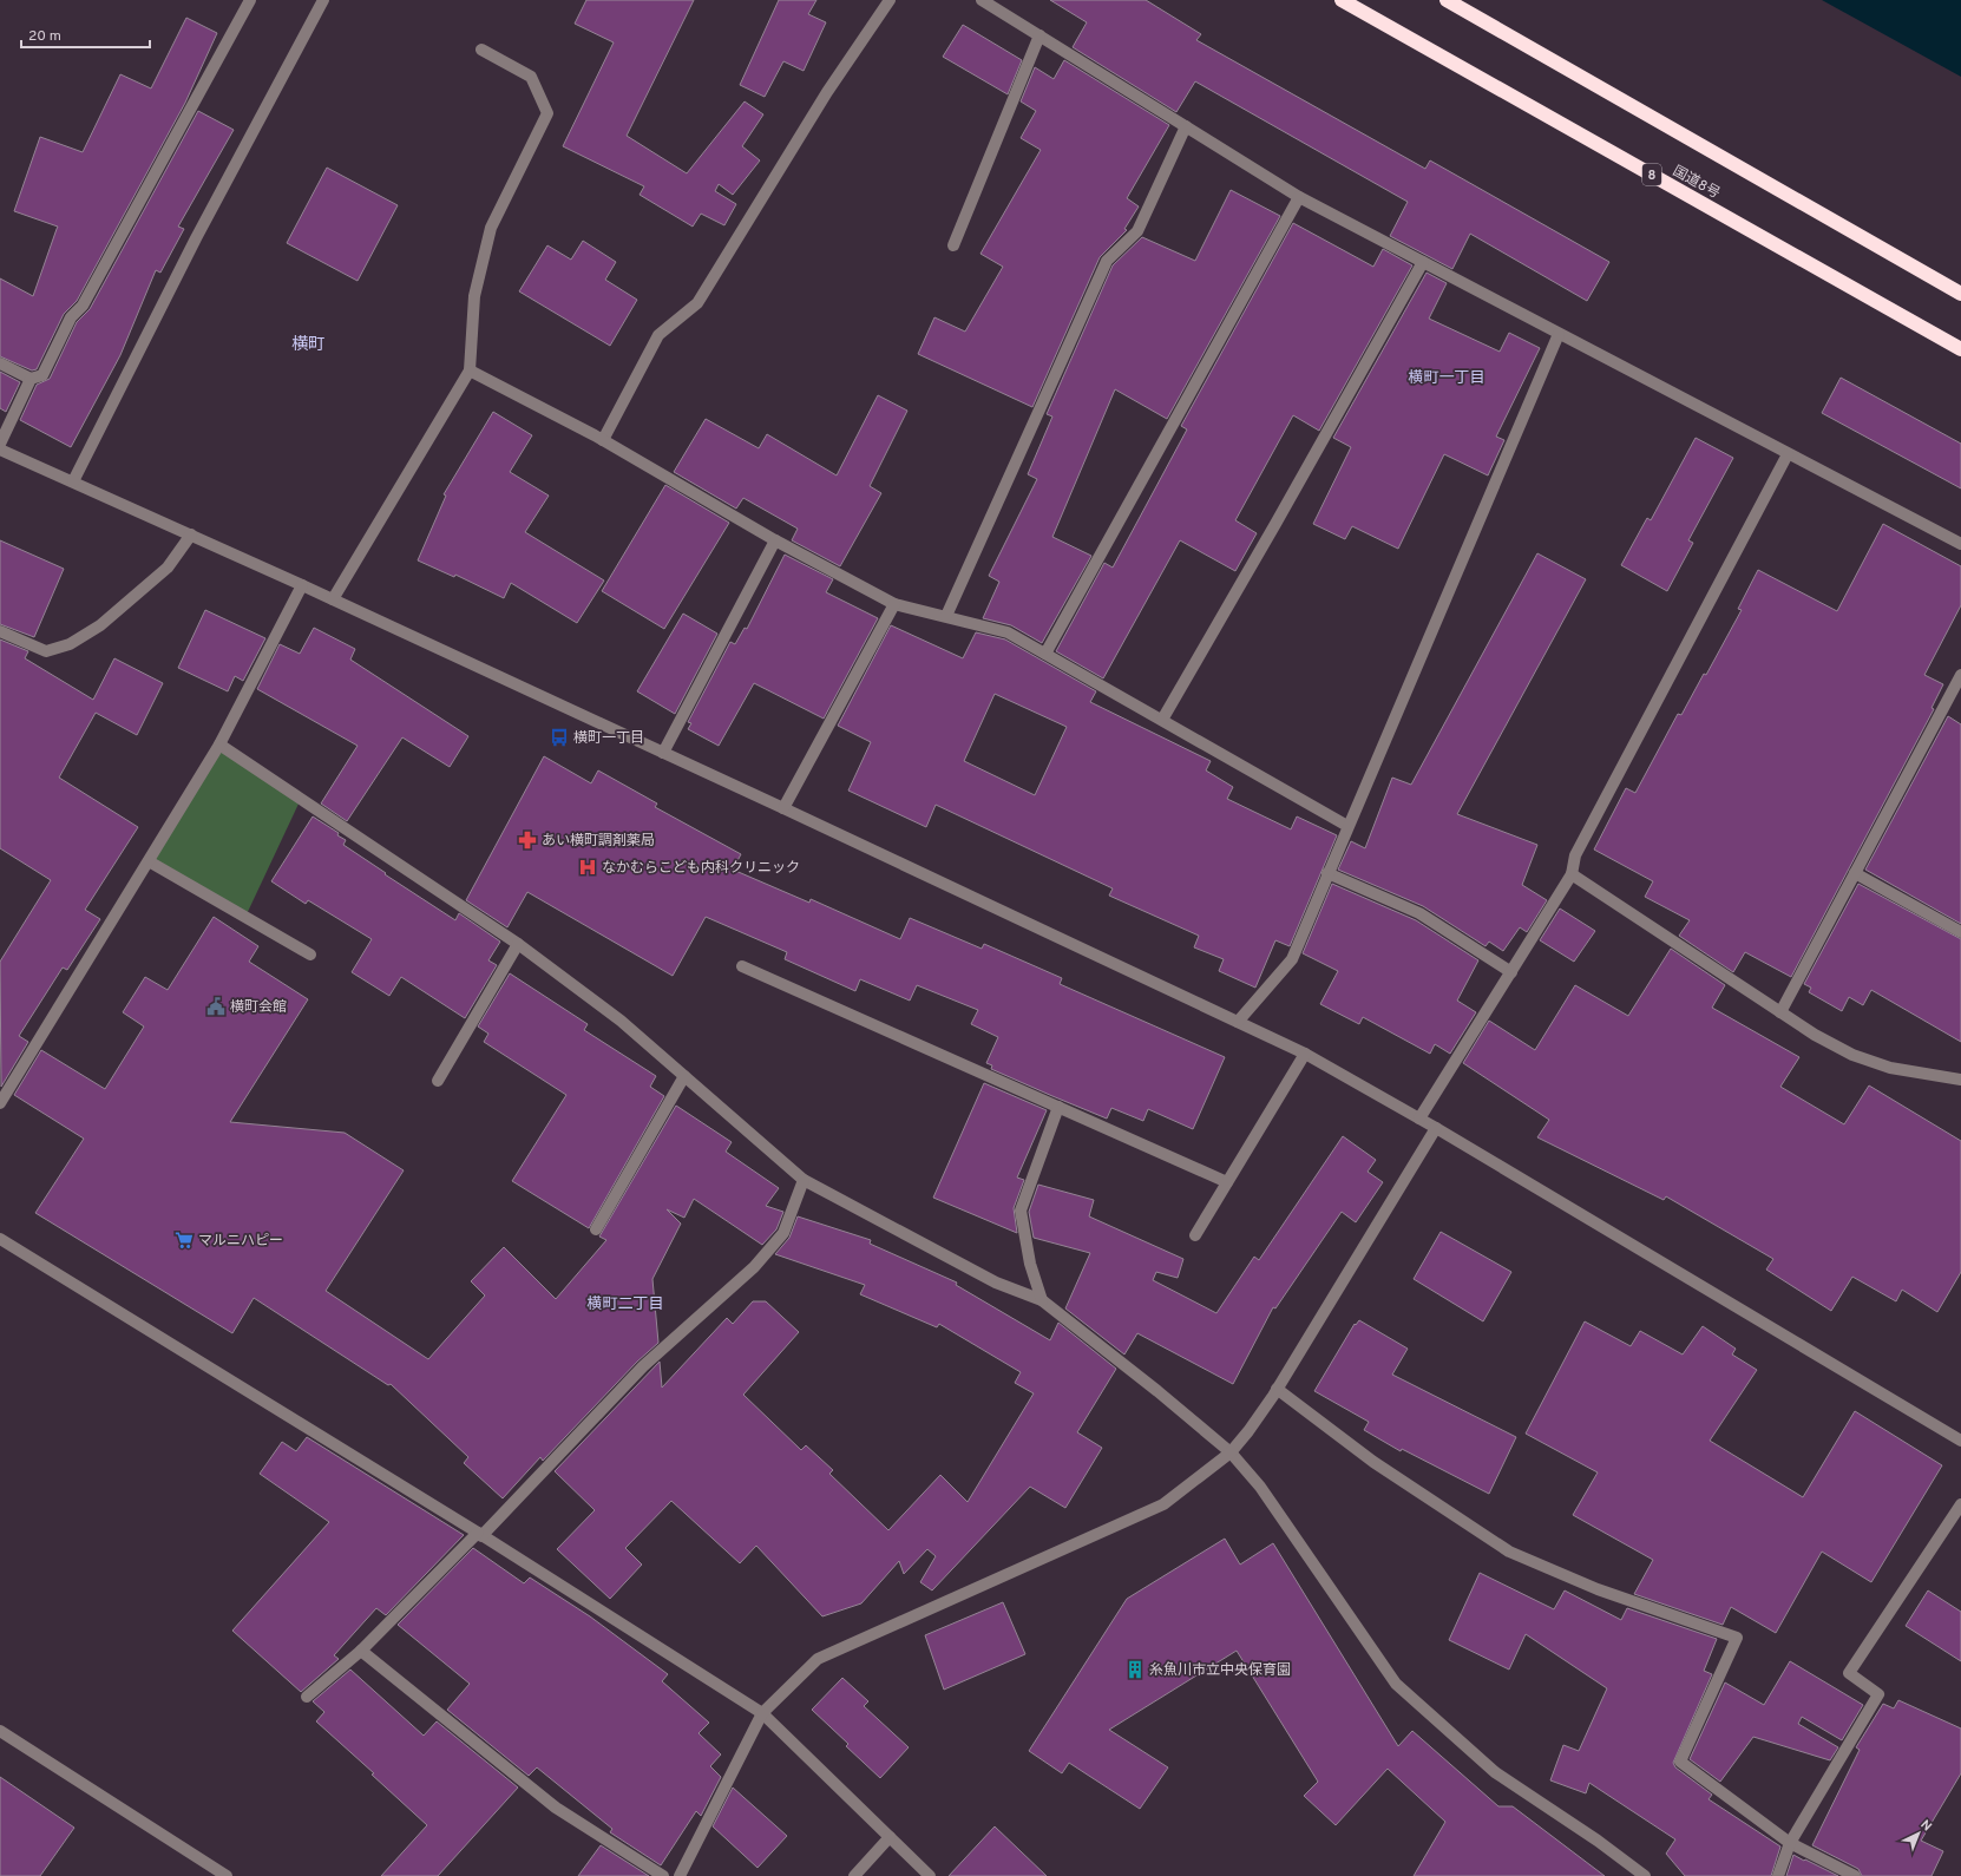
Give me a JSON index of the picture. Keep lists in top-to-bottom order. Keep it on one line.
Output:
{"streets":{"highway":["8","国道8号"]},"districts":["横町","横町一丁目","横町二丁目"],"places":{"bus stop":["横町一丁目"],"pharmacy":["あい横町調剤薬局"],"hospital":["なかむらこども内科クリニック"],"public building":["横町会館"],"supermarket":["マルニハピー"],"building":["糸魚川市立中央保育園"]},"scale_bar":"20 m","north":"top right"}
